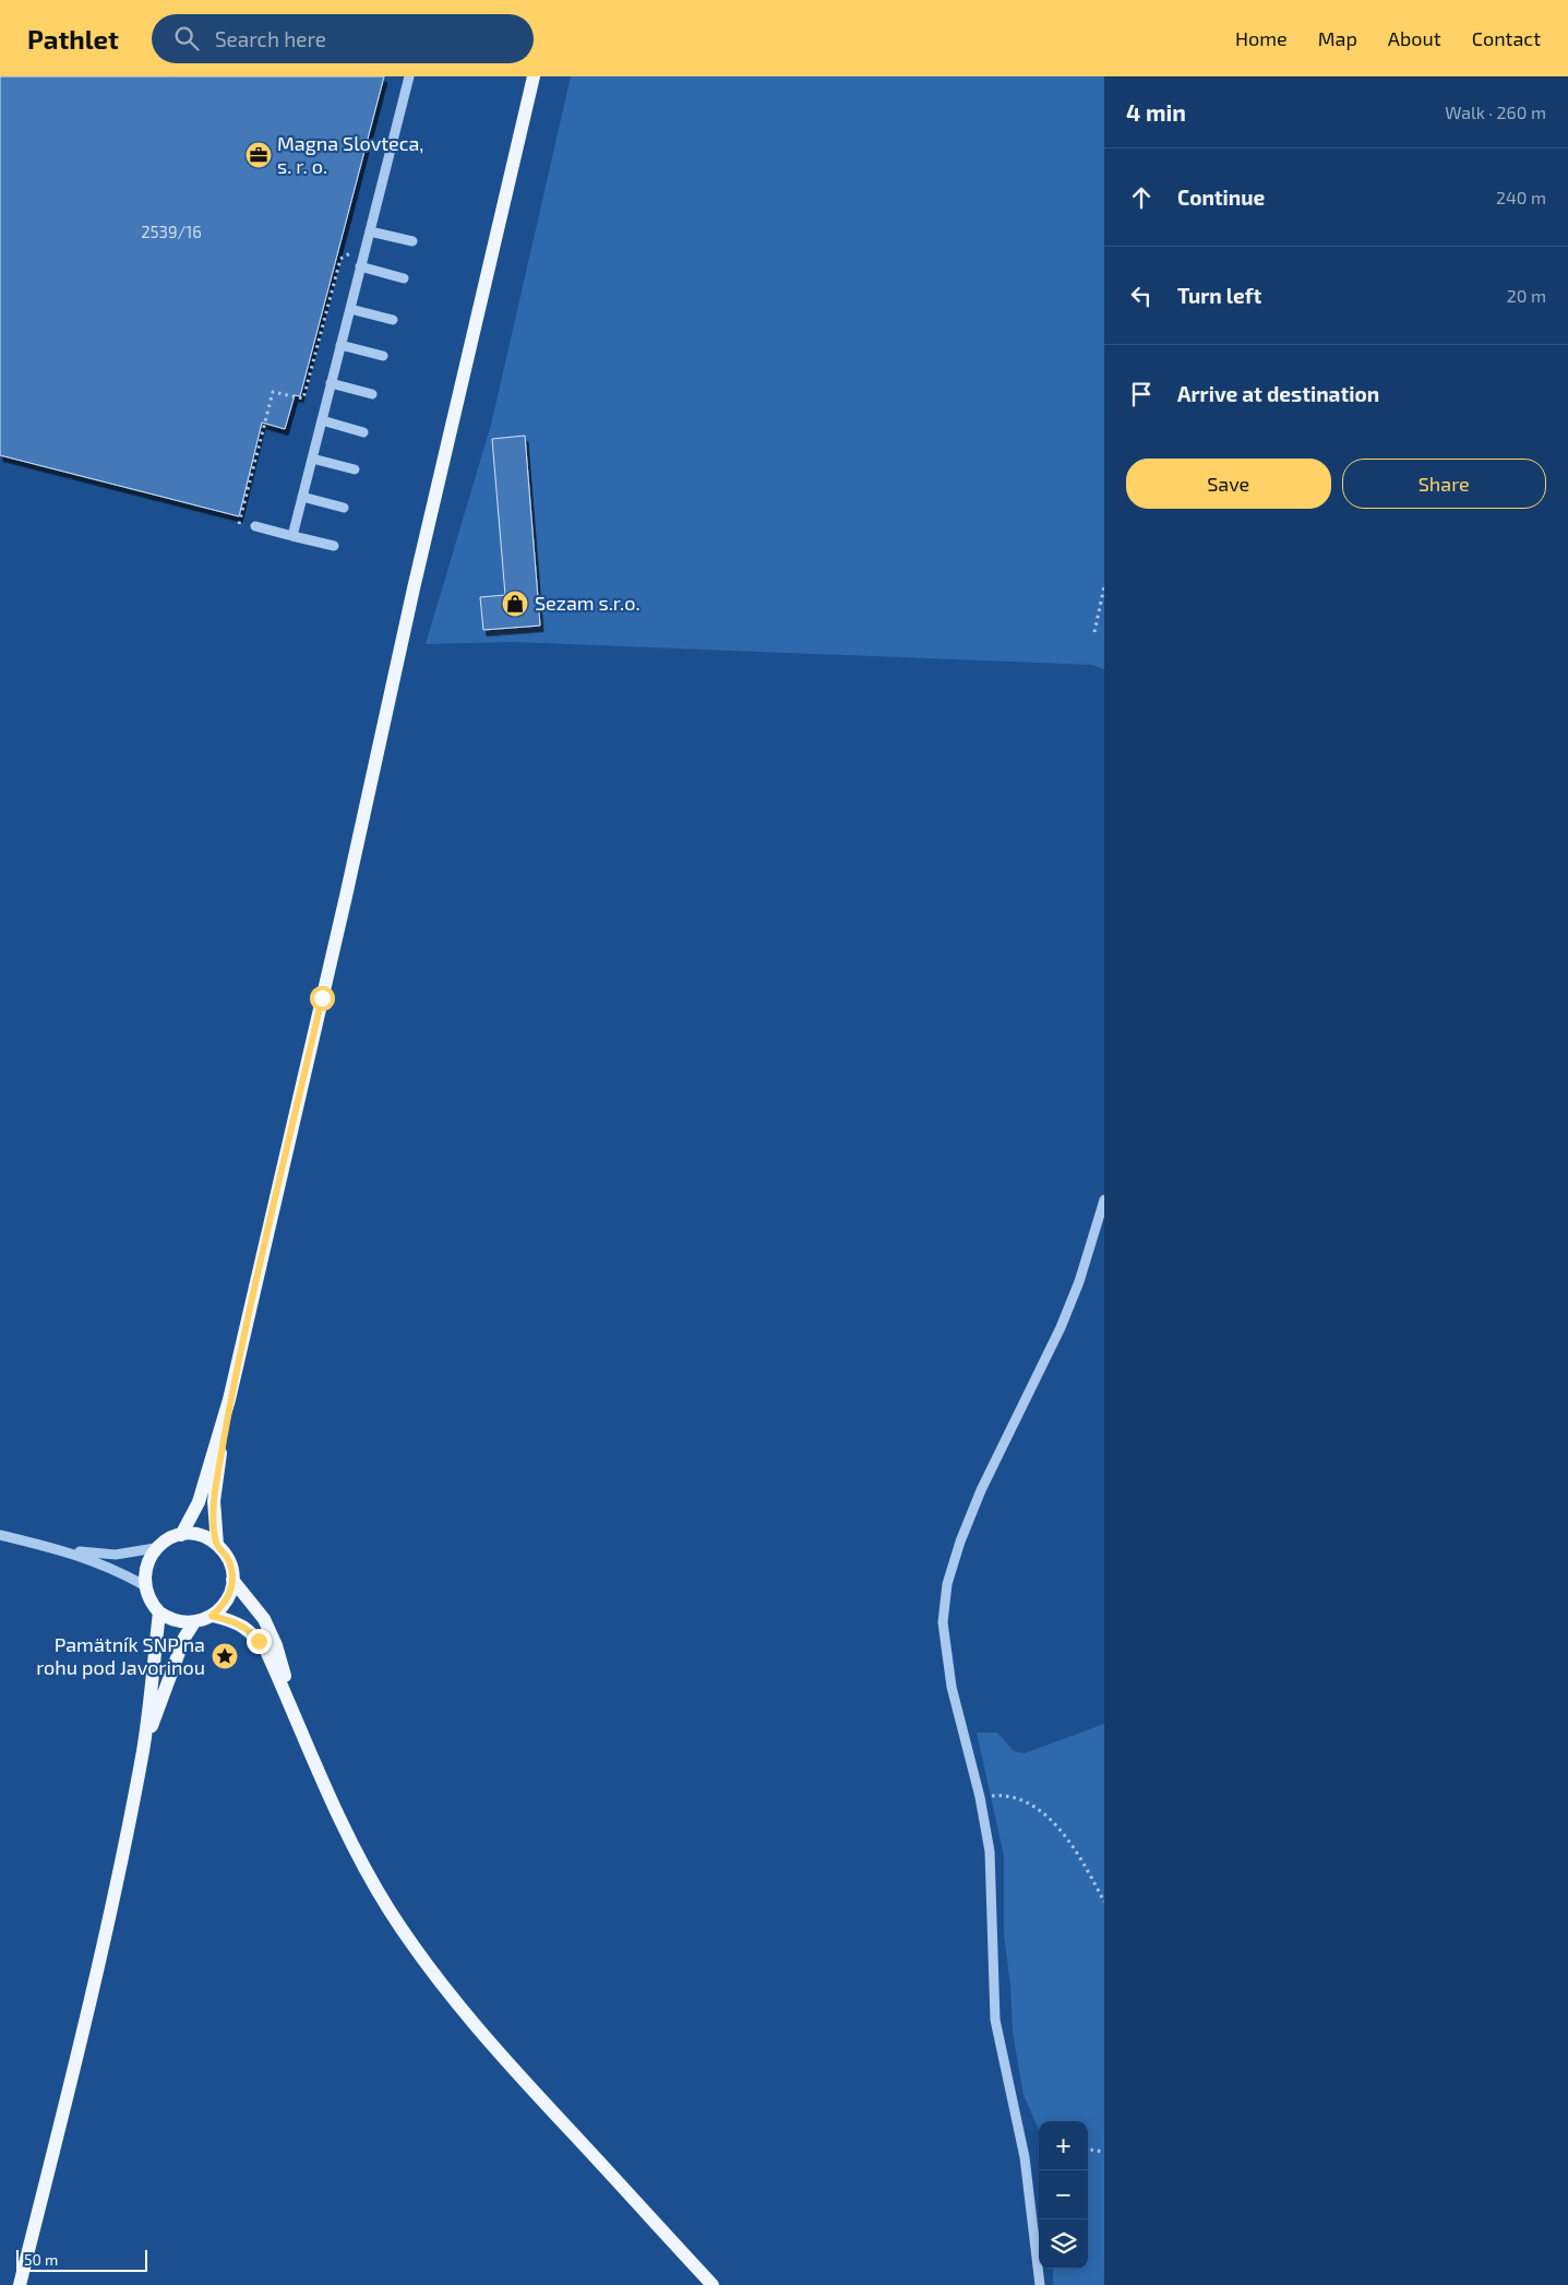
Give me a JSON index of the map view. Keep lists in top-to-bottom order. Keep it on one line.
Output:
{"places":{"office":["Magna Slovteca, s. r. o."],"shop":["Sezam s.r.o."],"place":["Pamätník SNP na rohu pod Javorinou"]},"house_numbers":["2539/16"],"scale_bar":"50 m","page":{"header":"Pathlet","search":"Search here","nav":["Home","Map","About","Contact"],"heading":["4 min","Walk · 260 m"],"list":[["Continue","240 m"],["Turn left","20 m"],"Arrive at destination"],"buttons":["Save","Share"],"map_buttons":["+","−"],"scale":"50 m"}}
